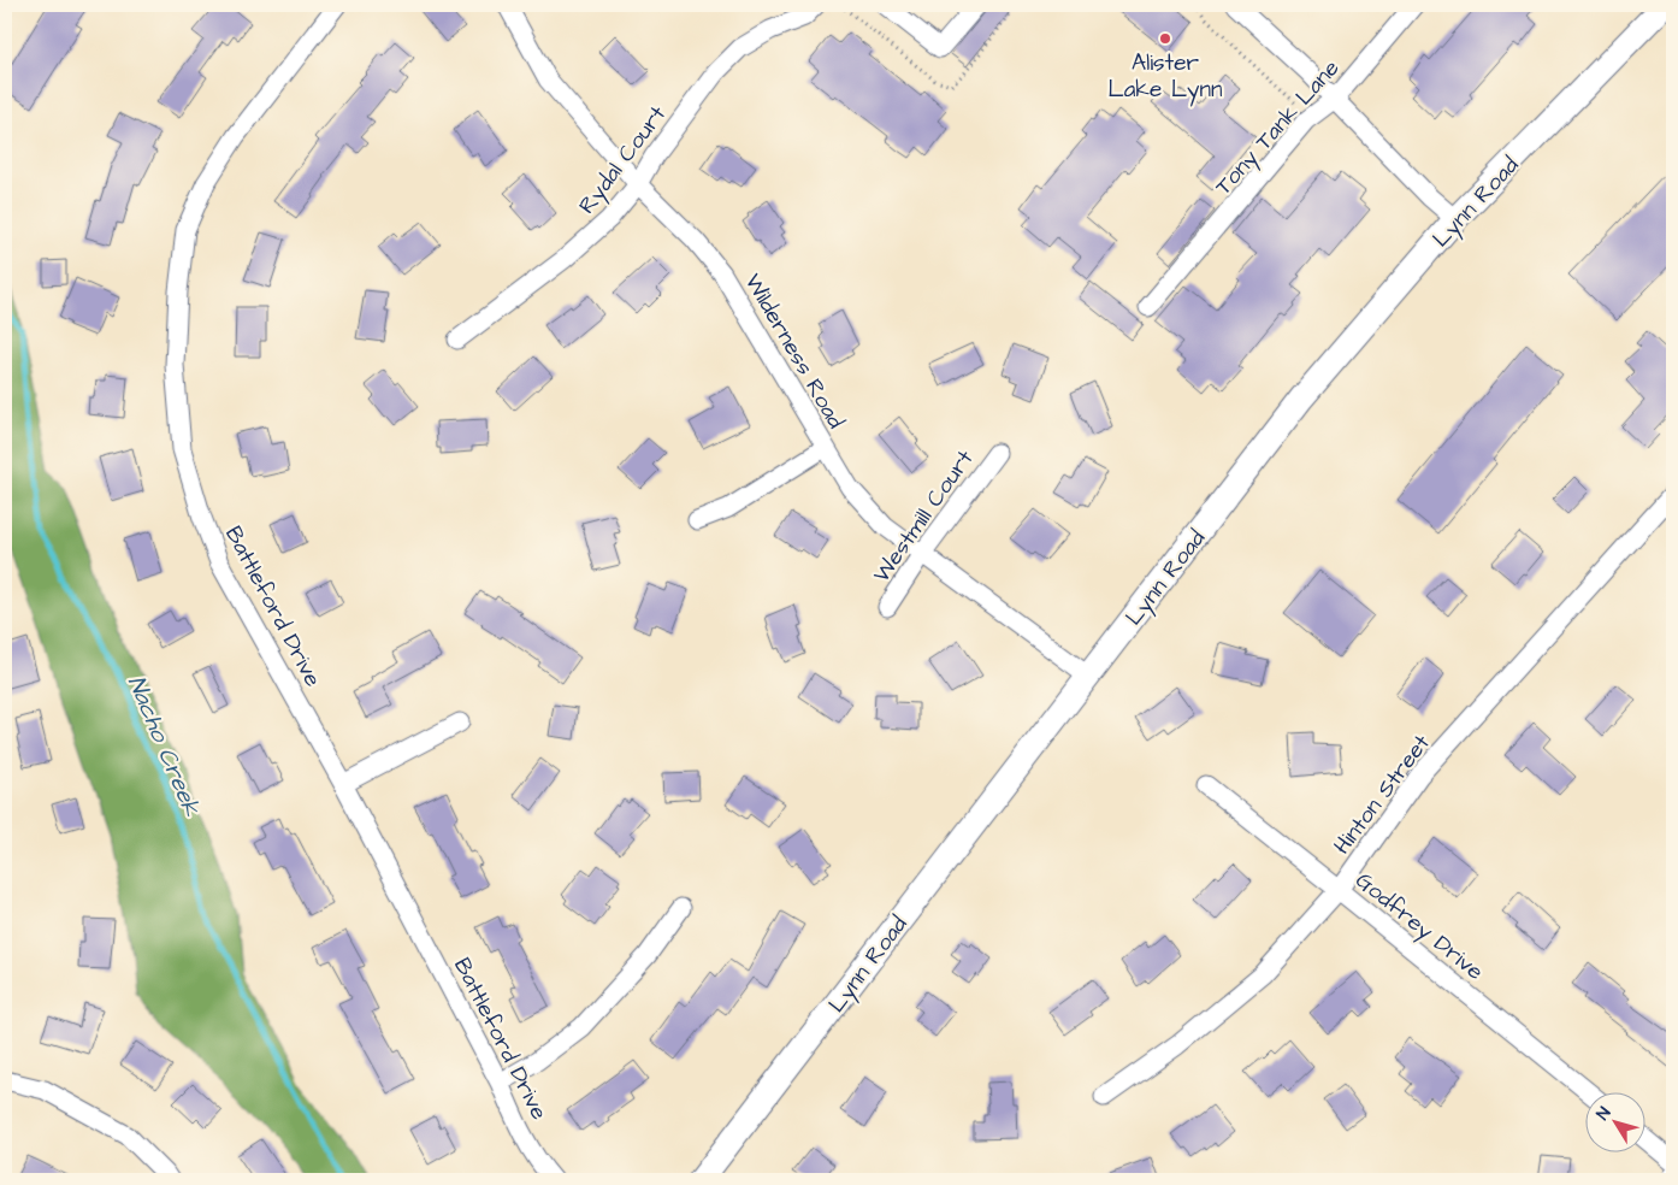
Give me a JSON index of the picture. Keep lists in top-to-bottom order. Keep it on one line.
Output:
{"streets":{"main road":["Lynn Road"],"street":["Tony Tank Lane","Rydal Court","Wilderness Road","Westmill Court","Battleford Drive","Hinton Street","Godfrey Drive"]},"crossings":[["Rydal Court","Wilderness Road"],["Lynn Road","Wilderness Road"],["Wilderness Road","Westmill Court"],["Hinton Street","Godfrey Drive"]],"water":["Nacho Creek"],"places":["Alister Lake Lynn"],"north":"top left"}
